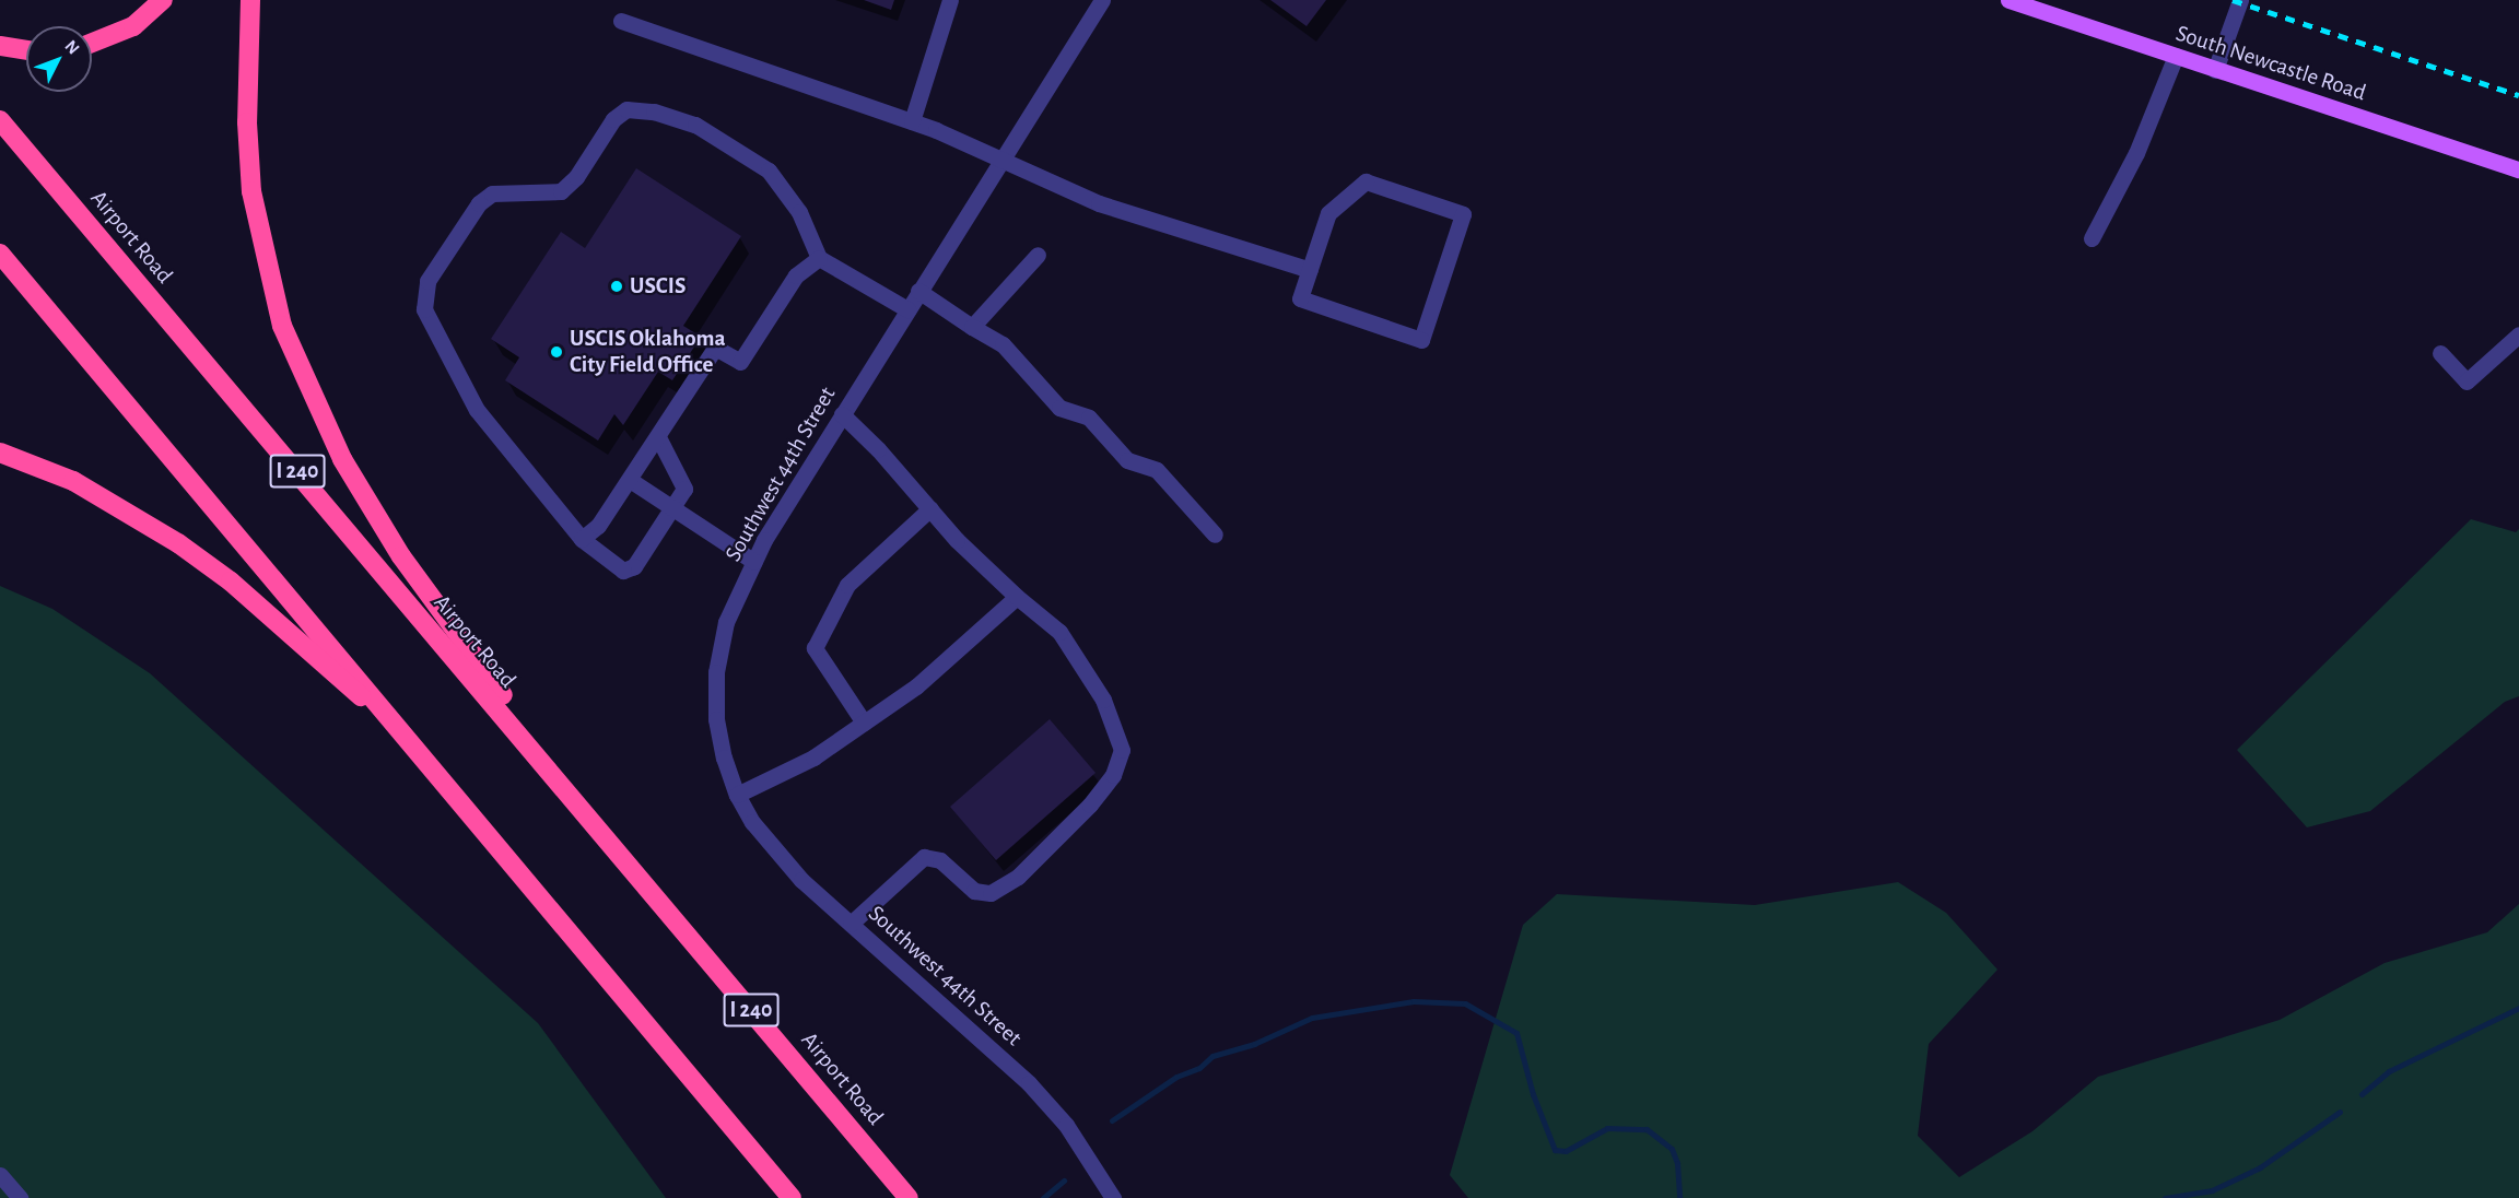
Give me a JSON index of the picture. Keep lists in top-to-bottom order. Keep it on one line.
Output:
{"streets":{"highway":["Airport Road","I 240"],"main road":["South Newcastle Road"],"street":["Southwest 44th Street"]},"places":["USCIS","USCIS Oklahoma City Field Office"],"north":"top right"}
